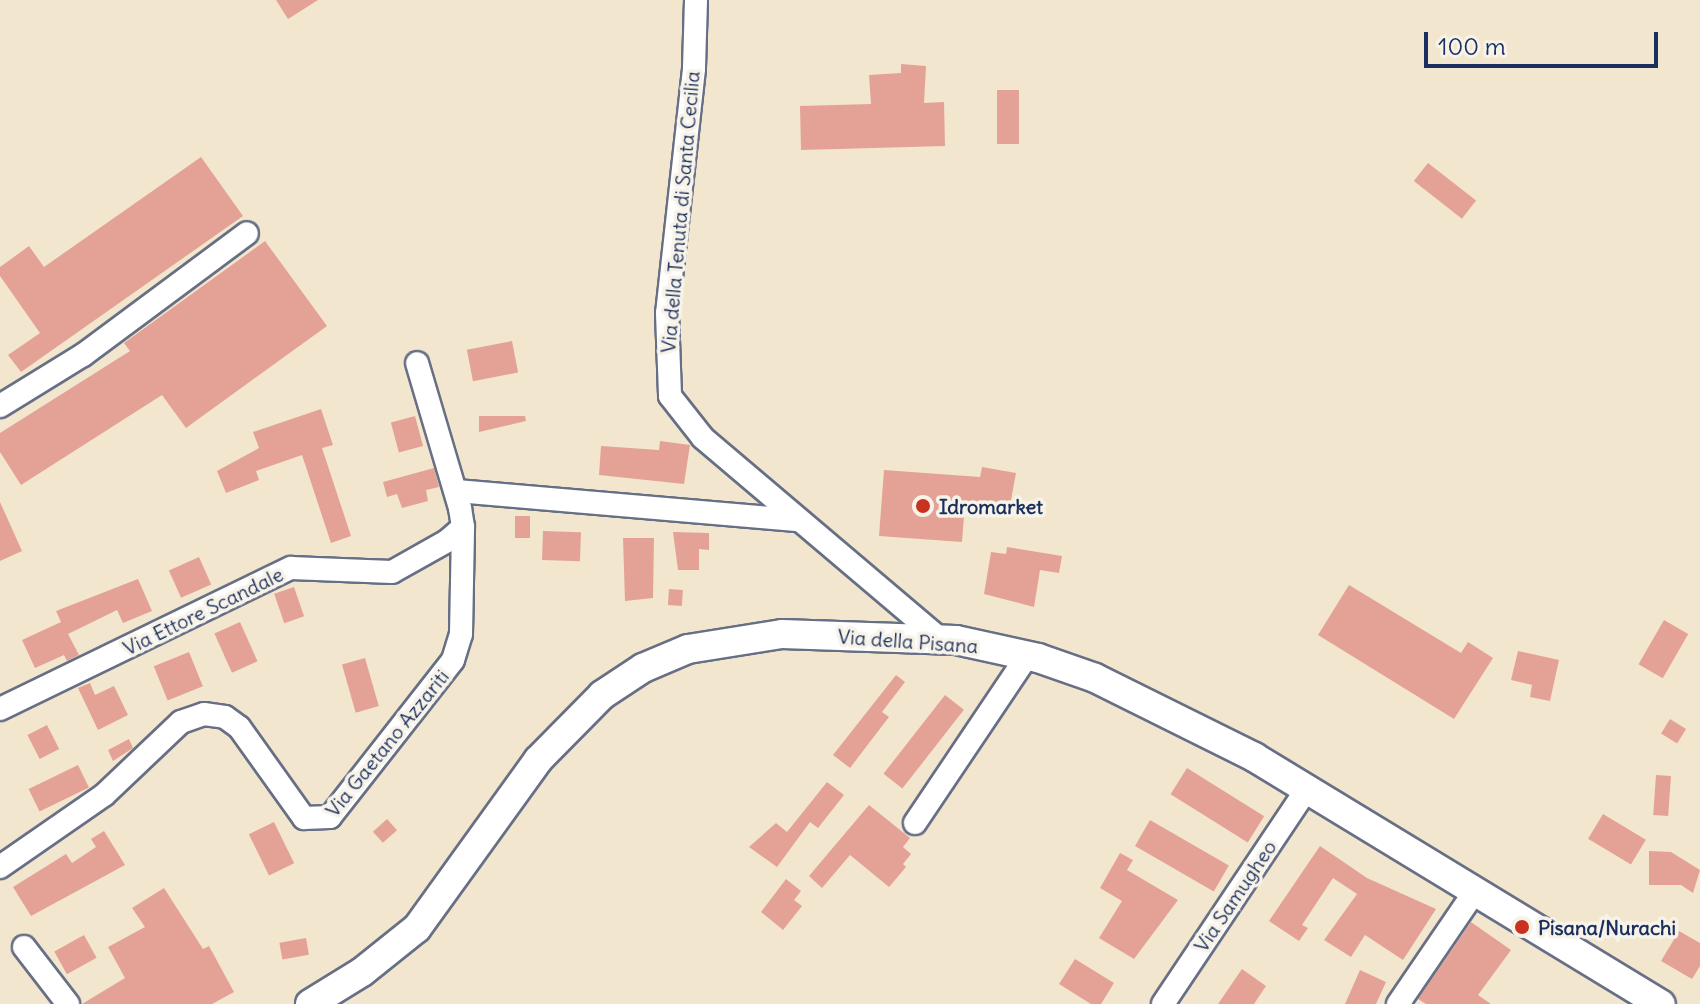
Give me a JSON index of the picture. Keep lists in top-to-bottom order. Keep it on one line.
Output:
{"streets":{"main road":["Via della Pisana"],"street":["Via della Tenuta di Santa Cecilia","Via Ettore Scandale","Via Gaetano Azzariti","Via Samugheo"]},"crossings":[["Via della Tenuta di Santa Cecilia","Via della Pisana"],["Via Ettore Scandale","Via Gaetano Azzariti"],["Via della Pisana","Via Samugheo"]],"places":["Idromarket","Pisana/Nurachi"],"scale_bar":"100 m"}
